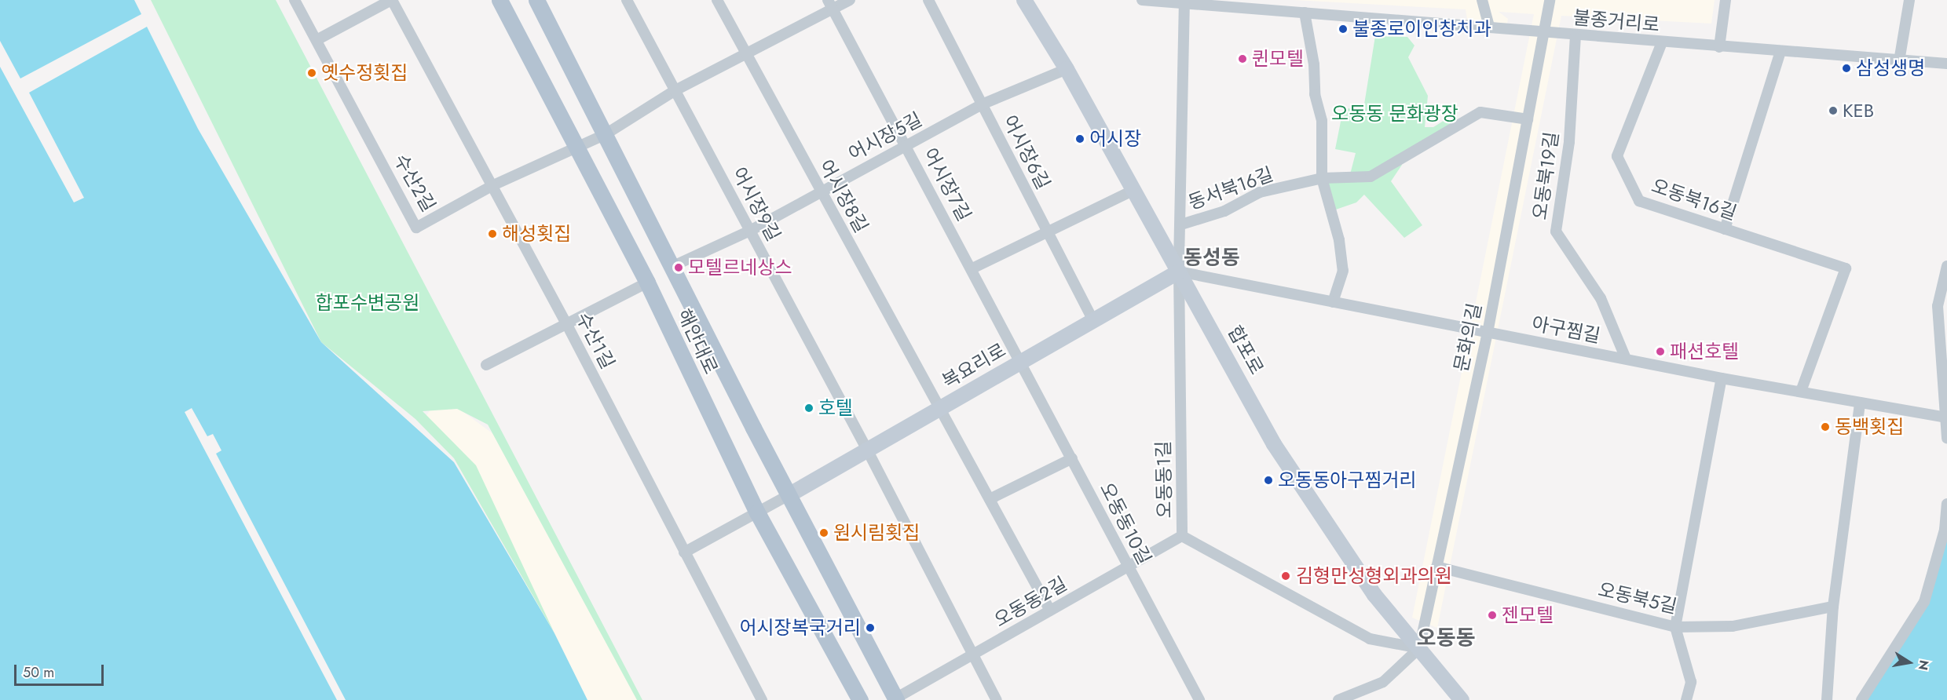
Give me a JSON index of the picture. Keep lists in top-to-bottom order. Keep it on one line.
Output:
{"streets":{"main road":["해안대로","합포로","복요리로"],"street":["불종거리로","어시장5길","어시장6길","오동북19길","수산2길","어시장7길","동서북16길","어시장8길","오동북16길","어시장9길","아구찜길","문화의길","수산1길","오동동1길","오동동10길","오동북5길","오동동2길"]},"crossings":[["불종거리로","오동북19길"],["불종거리로","오동북16길"],["불종거리로","문화의길"],["불종거리로","오동동1길"],["어시장5길","어시장6길"],["어시장5길","어시장7길"],["어시장5길","어시장8길"],["어시장5길","어시장9길"],["어시장5길","해안대로"],["어시장5길","합포로"],["어시장6길","복요리로"],["오동북19길","아구찜길"],["수산2길","어시장7길"],["수산2길","어시장8길"],["수산2길","어시장9길"],["수산2길","수산1길"],["수산2길","해안대로"],["어시장7길","복요리로"],["어시장7길","오동동10길"],["동서북16길","문화의길"],["동서북16길","오동동1길"],["어시장8길","복요리로"],["어시장8길","오동동2길"],["오동북16길","아구찜길"],["어시장9길","복요리로"],["어시장9길","오동동2길"],["아구찜길","문화의길"],["아구찜길","합포로"],["아구찜길","복요리로"],["아구찜길","오동동1길"],["문화의길","합포로"],["문화의길","오동동1길"],["문화의길","오동북5길"],["해안대로","복요리로"],["해안대로","오동동2길"],["합포로","복요리로"],["합포로","오동동1길"],["복요리로","오동동1길"],["복요리로","오동동10길"],["오동동1길","오동동2길"],["오동동10길","오동동2길"]],"districts":["동성동","오동동"],"parks":["오동동 문화광장","합포수변공원"],"places":["불종로이인창치과","퀸모텔","삼성생명","옛수정횟집","KEB","어시장","해성횟집","모텔르네상스","패션호텔","호텔","동백횟집","오동동아구찜거리","원시림횟집","김형만성형외과의원","젠모텔","어시장복국거리"],"scale_bar":"50 m","north":"right"}
